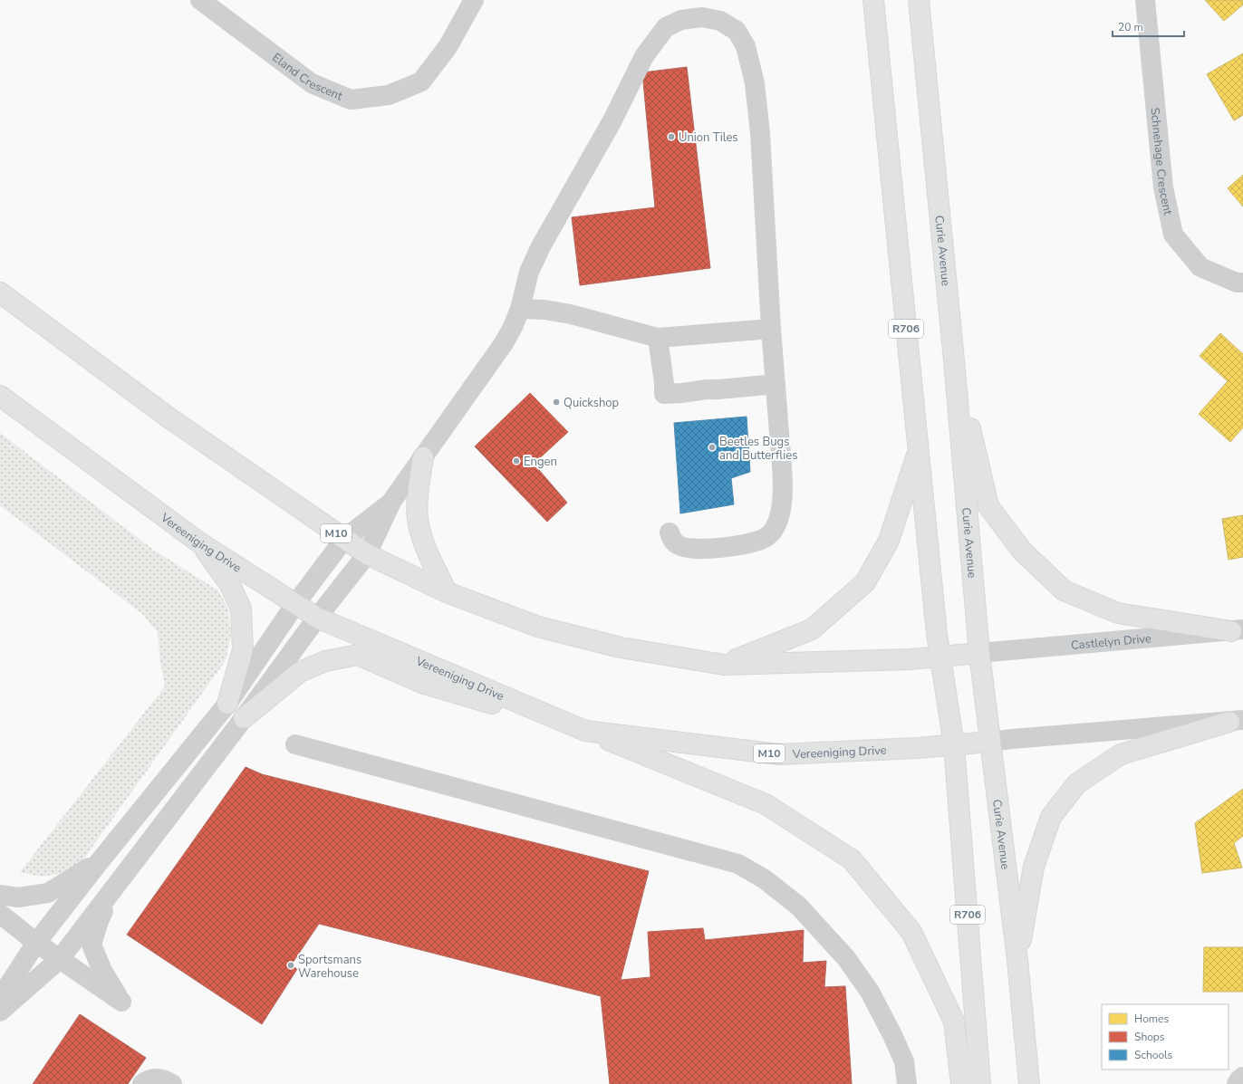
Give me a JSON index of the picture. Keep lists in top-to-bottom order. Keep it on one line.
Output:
{"streets":{"main road":["Curie Avenue","R706","M10","Vereeniging Drive"],"street":["Eland Crescent","Schnehage Crescent","Castlelyn Drive"]},"crossings":[["Curie Avenue","M10"],["Curie Avenue","Vereeniging Drive"],["Curie Avenue","Castlelyn Drive"],["R706","M10"],["R706","Vereeniging Drive"],["M10","Castlelyn Drive"]],"places":["Union Tiles","Quickshop","Beetles Bugs and Butterflies","Engen","Sportsmans Warehouse"],"legend":["Homes","Shops","Schools"],"scale_bar":"20 m"}
